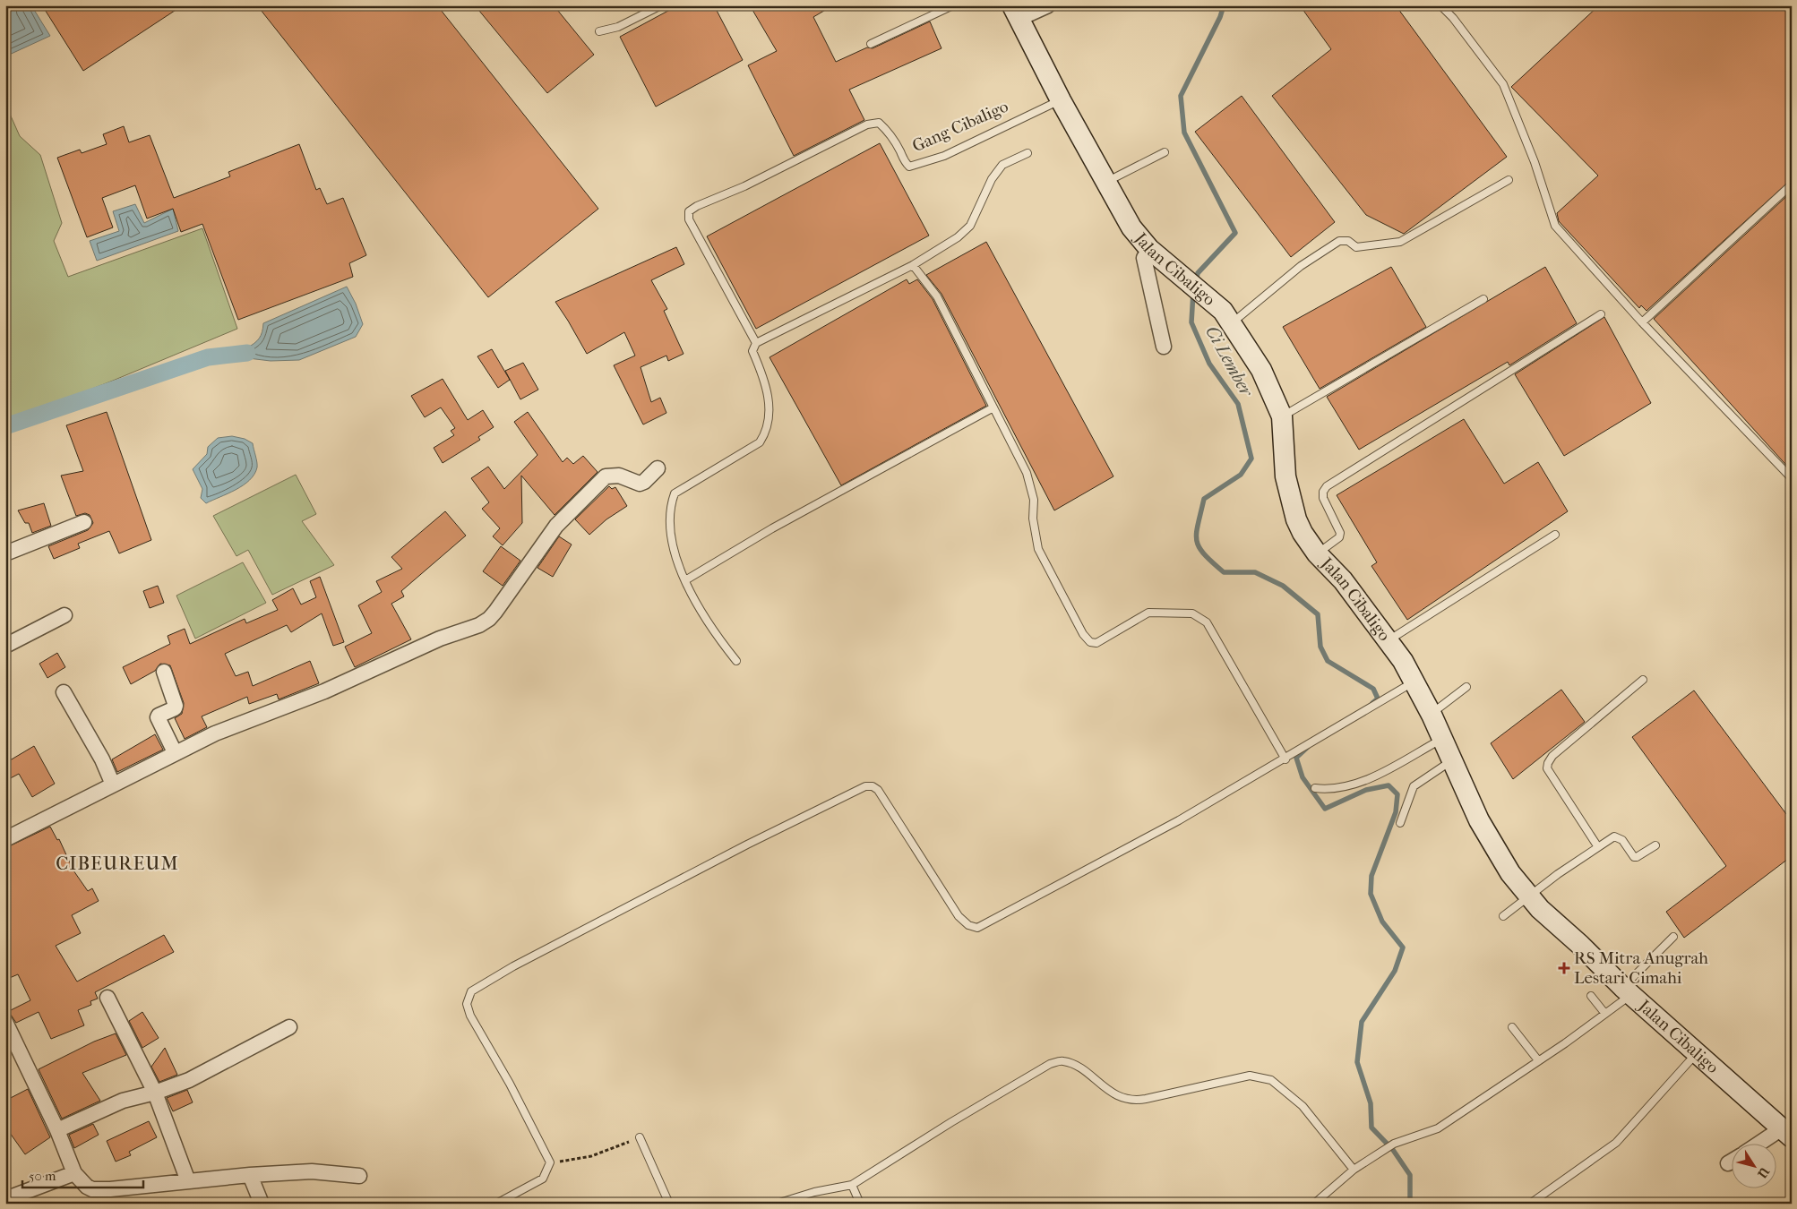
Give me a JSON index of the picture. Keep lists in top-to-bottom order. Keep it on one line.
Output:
{"streets":{"main road":["Jalan Cibaligo"],"lane":["Gang Cibaligo"]},"crossings":[["Gang Cibaligo","Jalan Cibaligo"]],"districts":["CIBEUREUM"],"water":["Ci Lember"],"places":{"health":["RS Mitra Anugrah Lestari Cimahi"]},"scale_bar":"50 m","north":"bottom right"}
